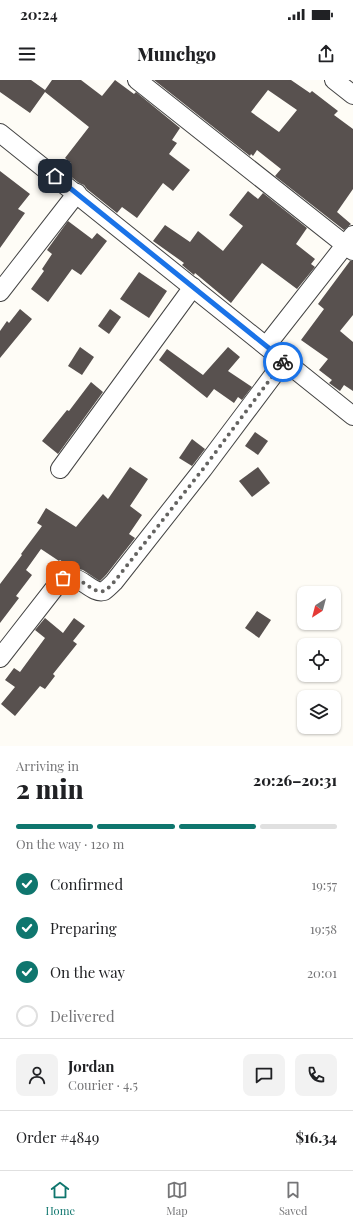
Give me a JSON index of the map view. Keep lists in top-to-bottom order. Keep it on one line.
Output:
{"north":"bottom left","page":{"status":"20:24","header":"Munchgo","heading":["2 min","Arriving in","20:26–20:31"],"panel":["Jordan","Courier · 4.5","Order #4849","$16.34"],"bar":"On the way · 120 m","list":[["Confirmed","19:57"],["Preparing","19:58"],["On the way","20:01"],"Delivered"],"tabs":["Home","Map","Saved"]}}
